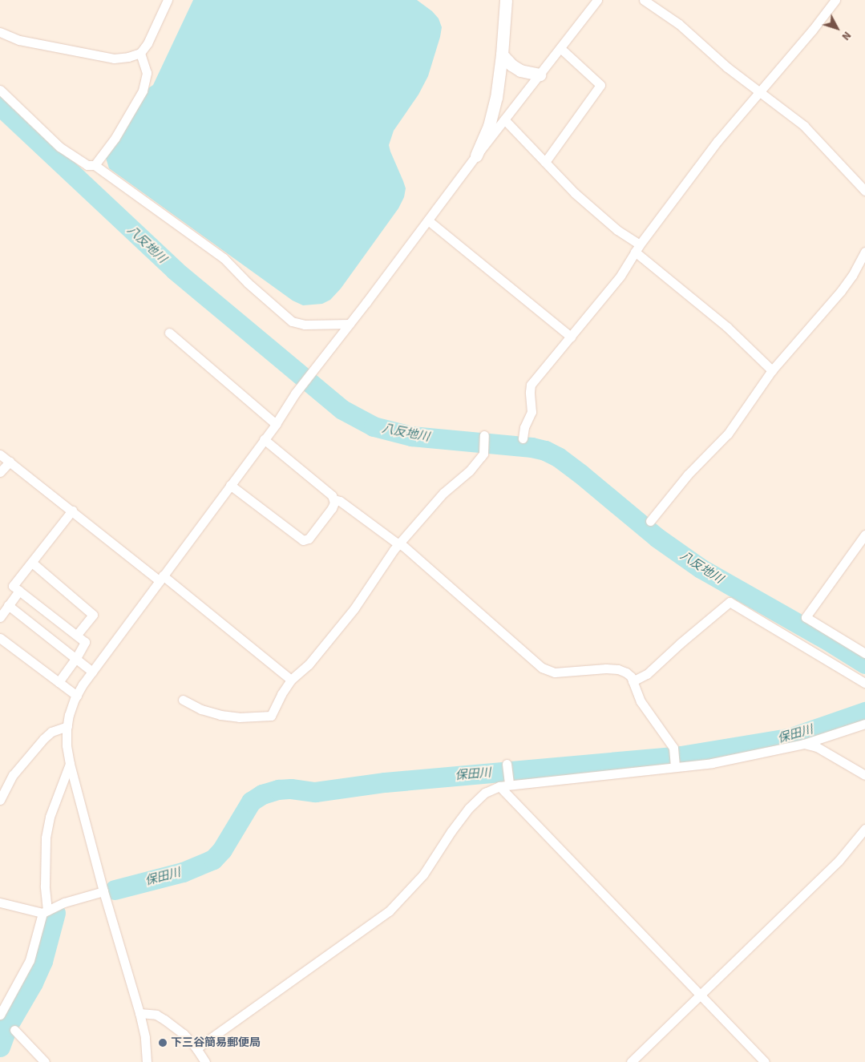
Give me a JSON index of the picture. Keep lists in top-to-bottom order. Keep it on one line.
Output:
{"water":["八反地川","保田川"],"places":["下三谷簡易郵便局"],"north":"bottom right"}
